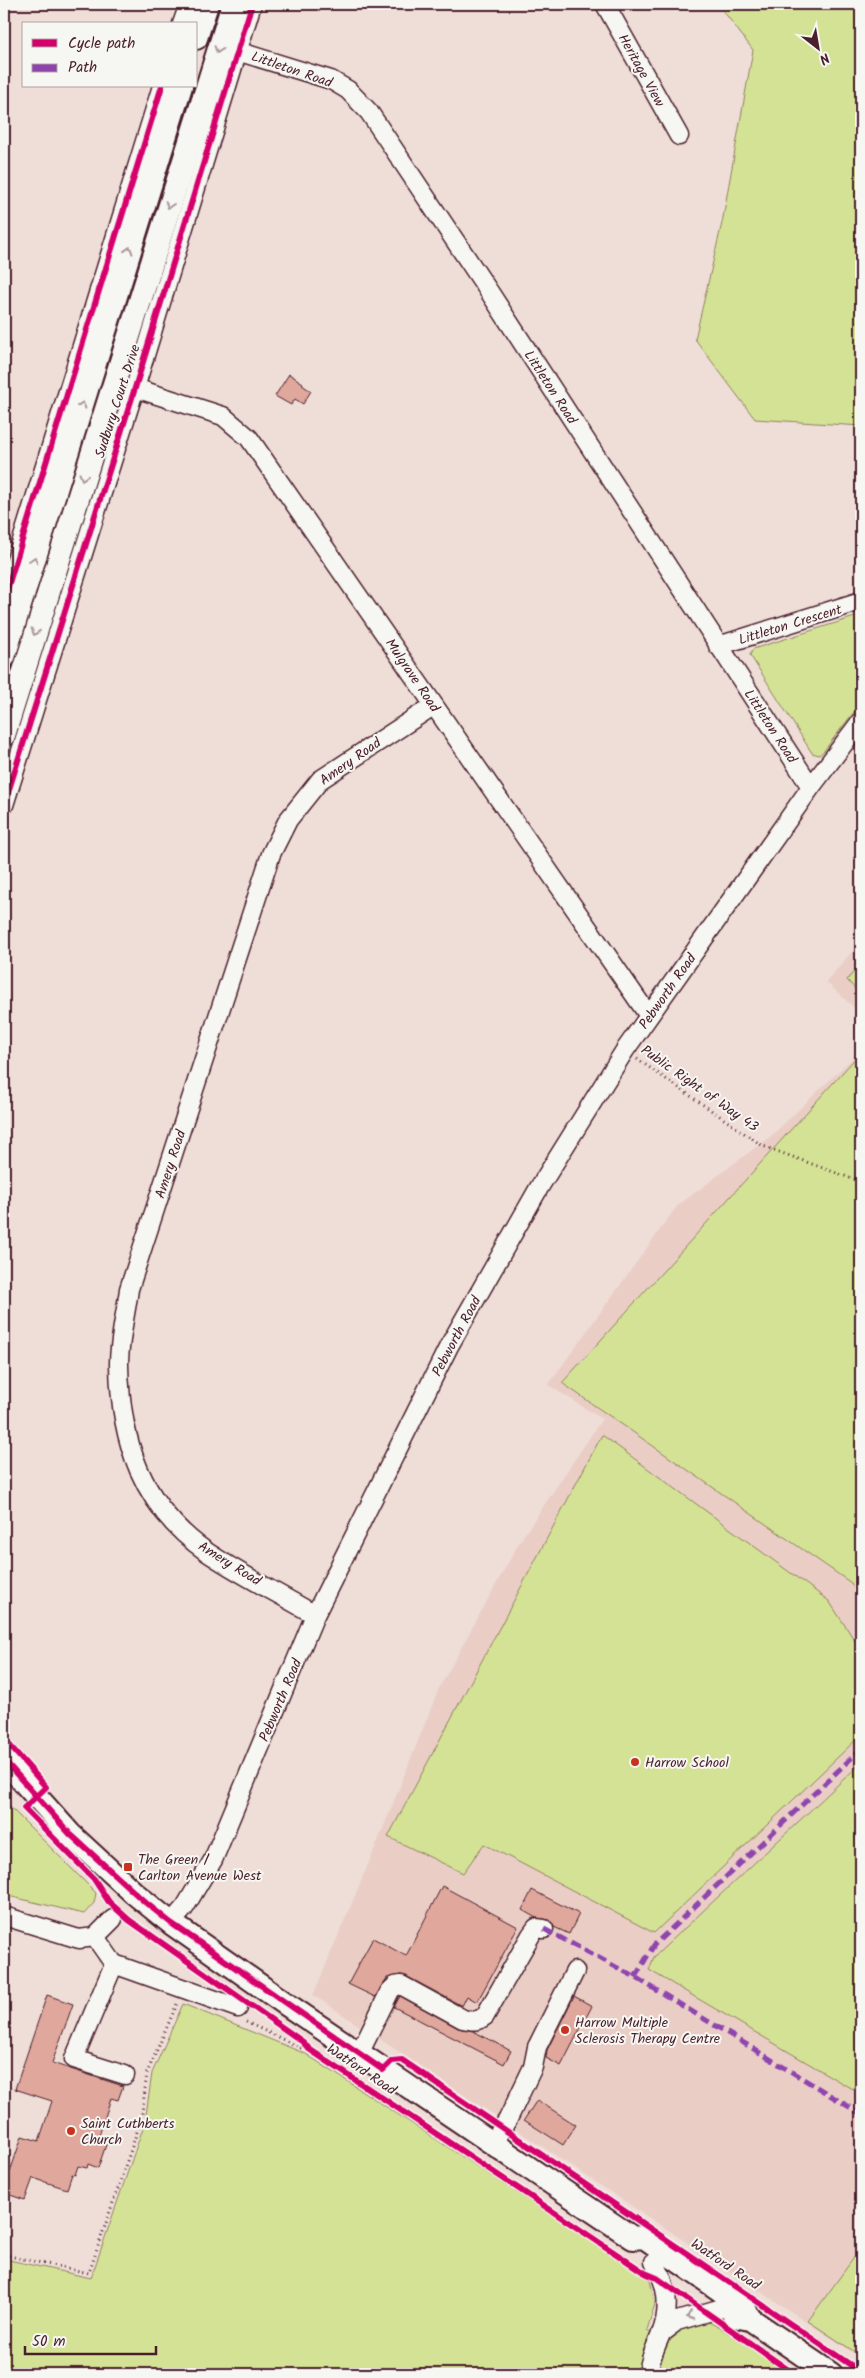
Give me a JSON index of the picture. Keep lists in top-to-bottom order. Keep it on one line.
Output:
{"streets":{"main road":["Sudbury Court Drive","Watford Road"],"street":["Littleton Road","Heritage View","Littleton Crescent","Mulgrave Road","Amery Road","Pebworth Road"],"path":["Public Right of Way 43"]},"crossings":[["Littleton Road","Sudbury Court Drive"],["Littleton Road","Littleton Crescent"],["Littleton Road","Pebworth Road"],["Sudbury Court Drive","Mulgrave Road"],["Mulgrave Road","Amery Road"],["Mulgrave Road","Pebworth Road"],["Amery Road","Pebworth Road"],["Pebworth Road","Public Right of Way 43"],["Pebworth Road","Watford Road"]],"places":{"other":["Harrow School","Harrow Multiple Sclerosis Therapy Centre","Saint Cuthberts Church"],"transit":["The Green / Carlton Avenue West"]},"legend":["Cycle path","Path"],"scale_bar":"50 m","north":"bottom right"}
